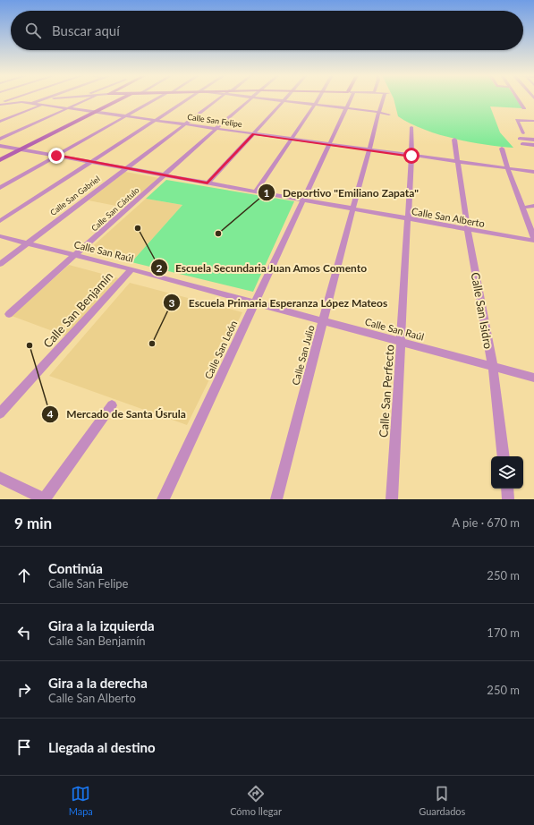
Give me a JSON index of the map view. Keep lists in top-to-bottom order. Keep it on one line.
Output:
{"streets":{"street":["Calle San Felipe","Calle San Gabriel","Calle San Cástulo","Calle San Alberto","Calle San Raúl","Calle San Benjamín","Calle San Isidro","Calle San León","Calle San Julio","Calle San Perfecto"]},"crossings":[["Calle San Felipe","Calle San Gabriel"],["Calle San Felipe","Calle San Cástulo"],["Calle San Felipe","Calle San Isidro"],["Calle San Felipe","Calle San León"],["Calle San Felipe","Calle San Julio"],["Calle San Felipe","Calle San Perfecto"],["Calle San Gabriel","Calle San Alberto"],["Calle San Gabriel","Calle San Raúl"],["Calle San Cástulo","Calle San Alberto"],["Calle San Cástulo","Calle San Raúl"],["Calle San Alberto","Calle San Isidro"],["Calle San Alberto","Calle San León"],["Calle San Alberto","Calle San Julio"],["Calle San Alberto","Calle San Perfecto"],["Calle San Raúl","Calle San Benjamín"],["Calle San Raúl","Calle San Isidro"],["Calle San Raúl","Calle San León"],["Calle San Raúl","Calle San Julio"],["Calle San Raúl","Calle San Perfecto"]],"places":["Escuela Secundaria Juan Amos Comento","Deportivo \"Emiliano Zapata\"","Escuela Primaria Esperanza López Mateos","Mercado de Santa Úsrula"],"page":{"search":"Buscar aquí","heading":["9 min","A pie · 670 m"],"list":[["Continúa","Calle San Felipe","250 m"],["Gira a la izquierda","Calle San Benjamín","170 m"],["Gira a la derecha","Calle San Alberto","250 m"],"Llegada al destino"],"nav":["Mapa","Cómo llegar","Guardados"]}}
